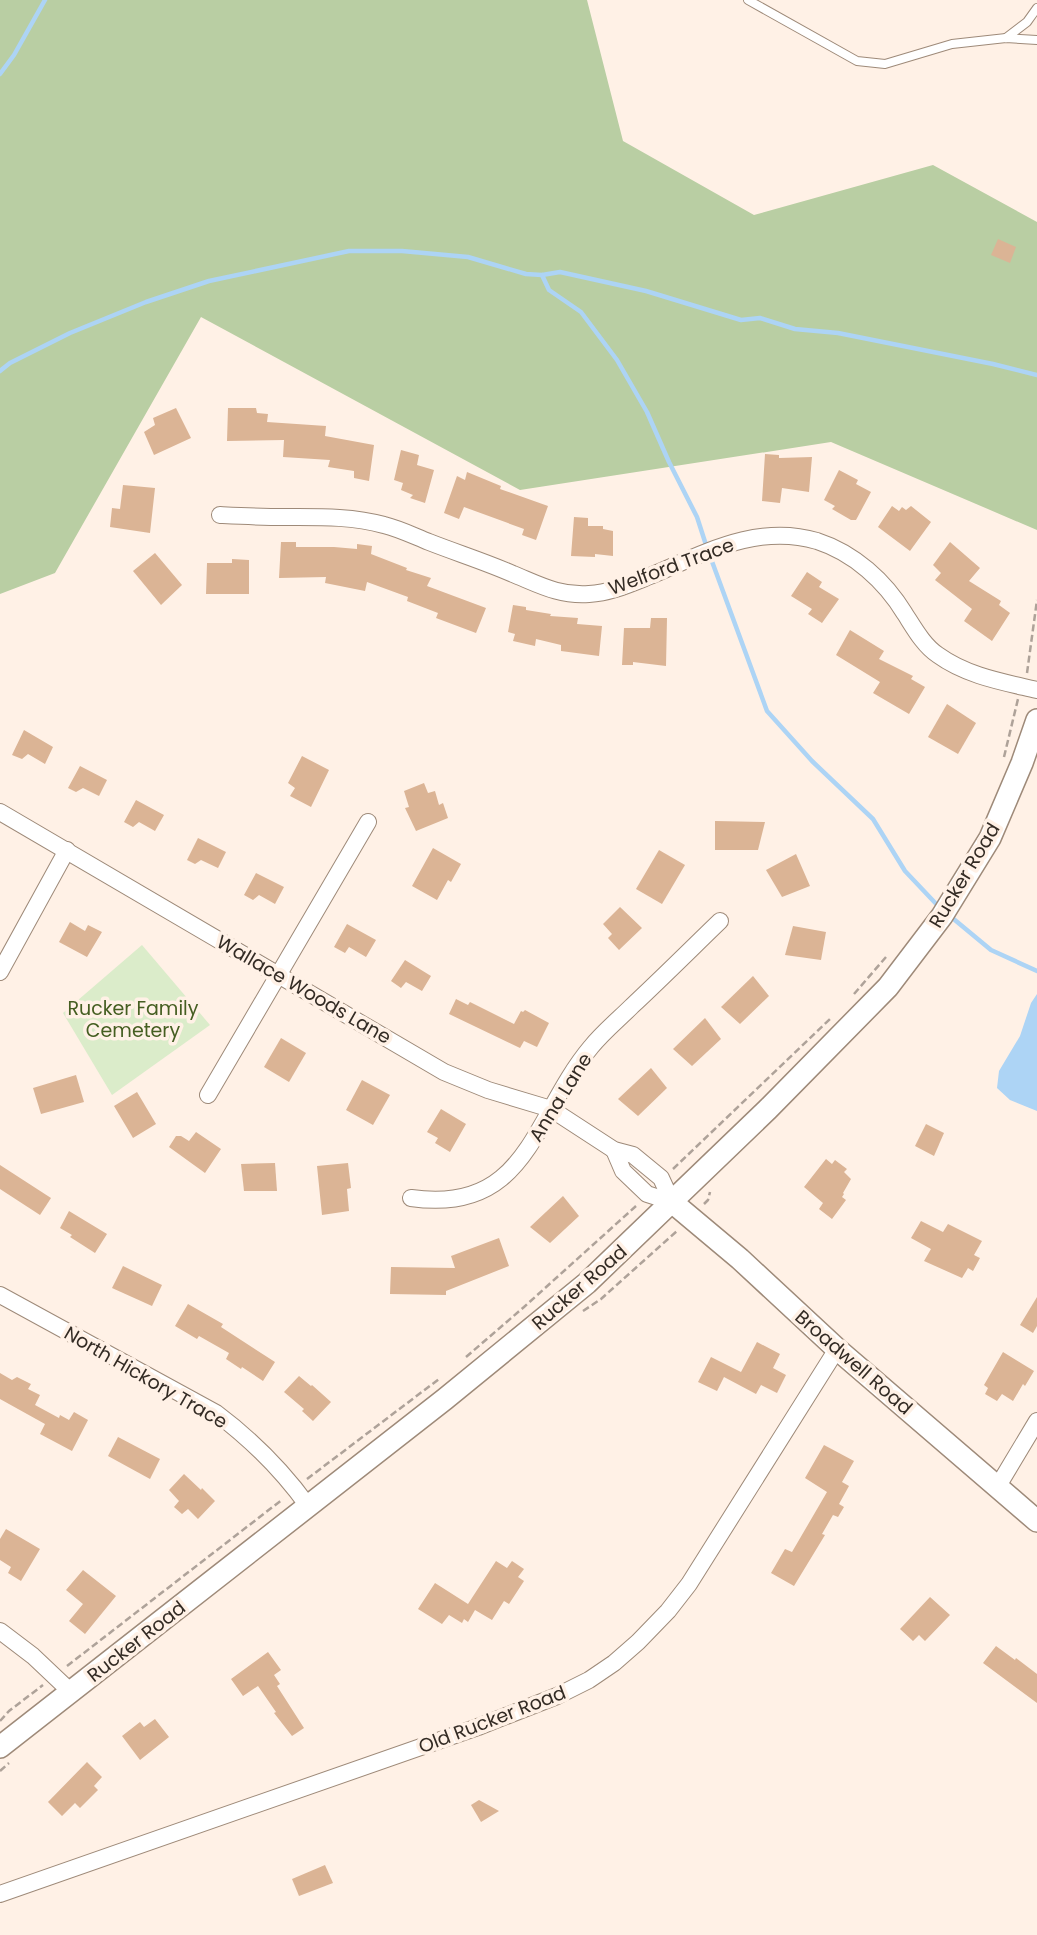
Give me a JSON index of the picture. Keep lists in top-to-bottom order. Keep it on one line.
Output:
{"streets":{"main road":["Rucker Road","Broadwell Road"],"street":["Welford Trace","Wallace Woods Lane","Anna Lane","North Hickory Trace","Old Rucker Road"]},"crossings":[["Rucker Road","Wallace Woods Lane"],["Rucker Road","Broadwell Road"],["Rucker Road","North Hickory Trace"],["Wallace Woods Lane","Anna Lane"],["Wallace Woods Lane","Broadwell Road"],["Broadwell Road","Old Rucker Road"]],"parks":["Rucker Family Cemetery"]}
